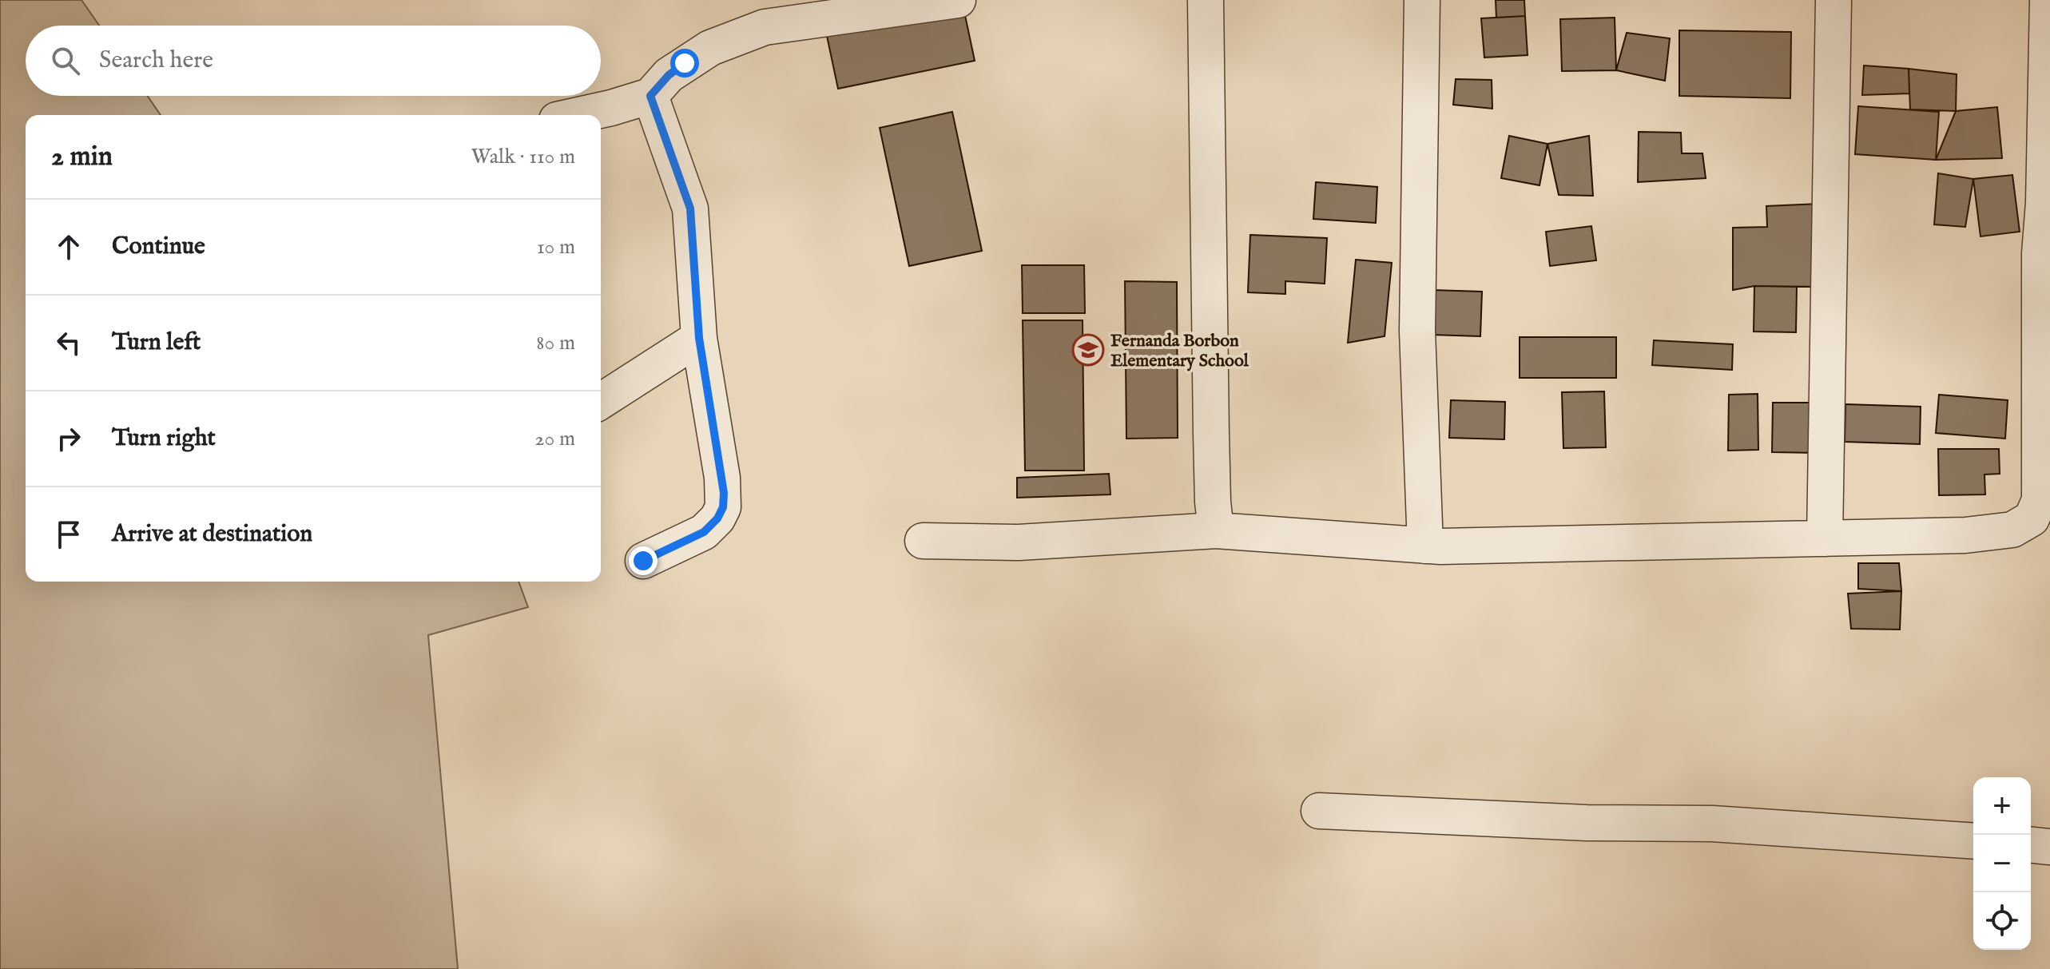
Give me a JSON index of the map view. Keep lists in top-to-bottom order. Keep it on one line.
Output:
{"places":{"school or university":["Fernanda Borbon Elementary School"]},"page":{"search":"Search here","heading":["2 min","Walk · 110 m"],"list":[["Continue","10 m"],["Turn left","80 m"],["Turn right","20 m"],"Arrive at destination"],"map_buttons":["+","−"]}}
